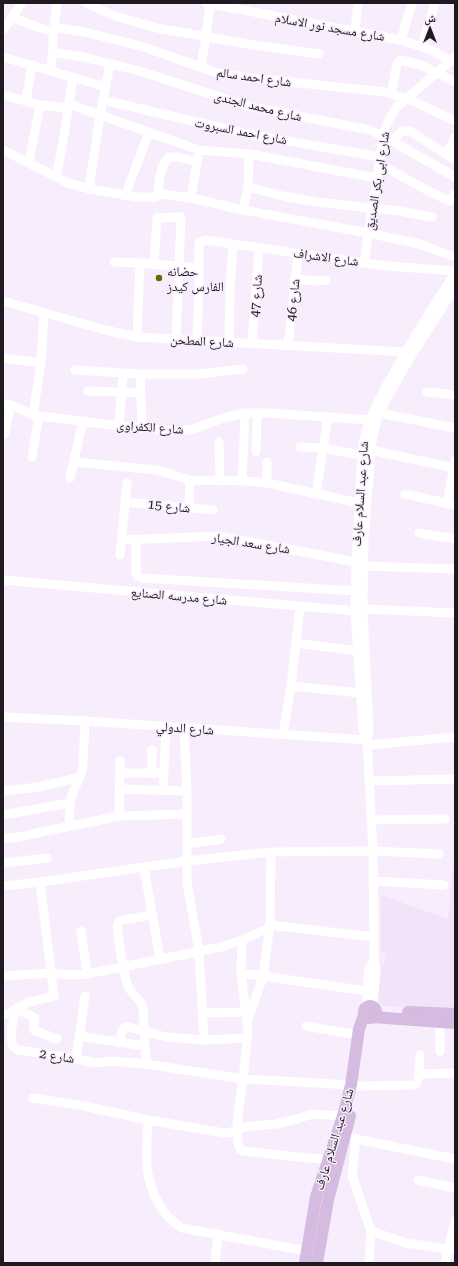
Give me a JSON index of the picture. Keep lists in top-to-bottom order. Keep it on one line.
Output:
{"streets":{"main road":["شارع عبد السلام عارف"],"street":["شارع مسجد نور الاسلام","شارع احمد سالم","شارع محمد الجندى","شارع احمد السبروت","شارع ابى بكر الصديق","شارع الاشراف","شارع 47","شارع 46","شارع المطحن","شارع الكفراوى","شارع 15","شارع سعد الجيار","شارع مدرسه الصنايع","شارع الدولي","شارع 2"]},"crossings":[["شارع مسجد نور الاسلام","شارع ابى بكر الصديق"],["شارع احمد سالم","شارع ابى بكر الصديق"],["شارع محمد الجندى","شارع ابى بكر الصديق"],["شارع احمد السبروت","شارع ابى بكر الصديق"],["شارع ابى بكر الصديق","شارع الاشراف"],["شارع الاشراف","شارع 47"],["شارع الاشراف","شارع 46"],["شارع الاشراف","شارع عبد السلام عارف"],["شارع 47","شارع المطحن"],["شارع 46","شارع المطحن"],["شارع المطحن","شارع عبد السلام عارف"],["شارع الكفراوى","شارع عبد السلام عارف"],["شارع عبد السلام عارف","شارع سعد الجيار"],["شارع عبد السلام عارف","شارع مدرسه الصنايع"],["شارع عبد السلام عارف","شارع الدولي"],["شارع عبد السلام عارف","شارع 2"]],"places":["حضانه الفارس كيدز"],"north":"top"}
